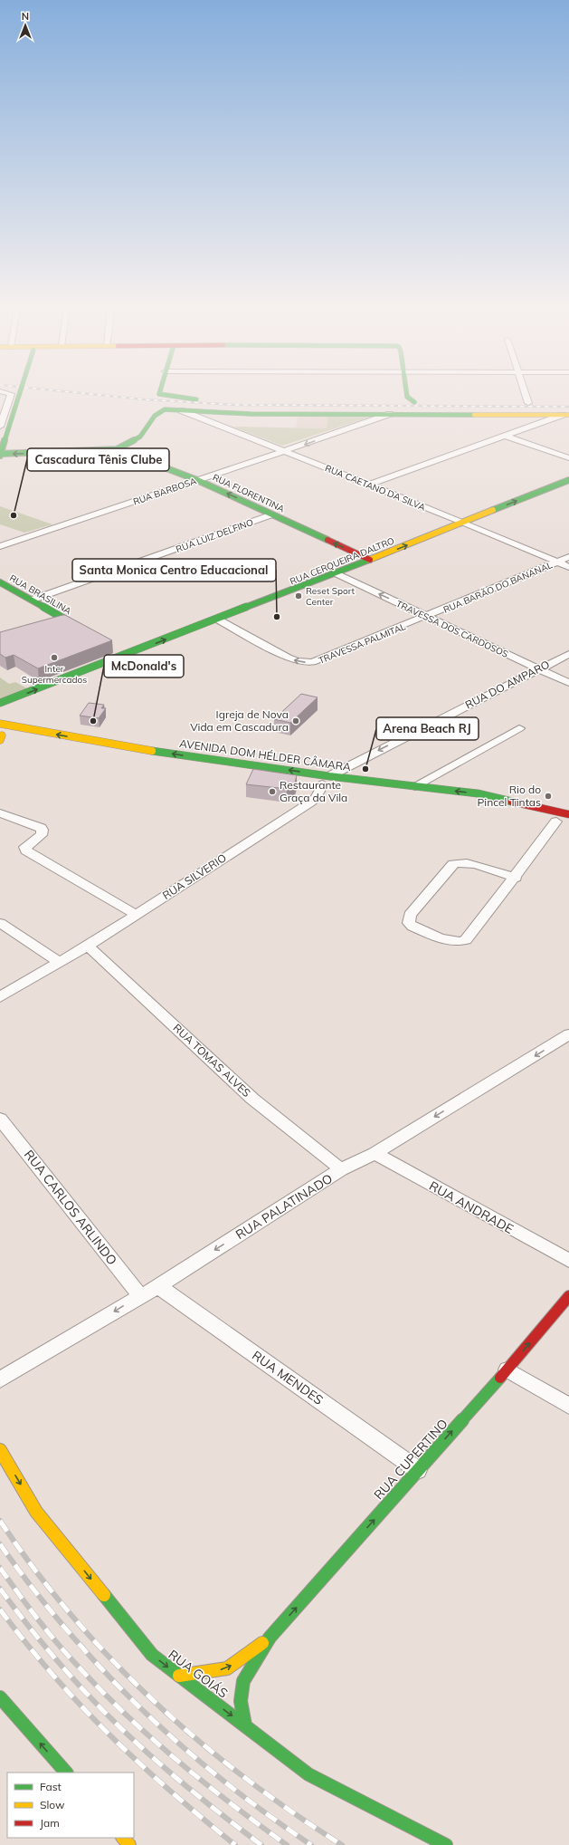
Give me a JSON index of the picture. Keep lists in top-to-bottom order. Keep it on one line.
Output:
{"streets":{"main road":["RUA FLORENTINA","RUA CERQUEIRA DALTRO","RUA BRASILINA","AVENIDA DOM HÉLDER CÂMARA","RUA CUPERTINO","RUA GOIÁS"],"street":["RUA CAETANO DA SILVA","RUA BARBOSA","RUA LUIZ DELFINO","RUA BARÃO DO BANANAL","TRAVESSA DOS CARDOSOS","TRAVESSA PALMITAL","RUA DO AMPARO","RUA SILVERIO","RUA TOMAS ALVES","RUA PALATINADO","RUA CARLOS ARLINDO","RUA ANDRADE","RUA MENDES"]},"crossings":[["RUA CAETANO DA SILVA","RUA BARBOSA"],["RUA CAETANO DA SILVA","RUA CERQUEIRA DALTRO"],["RUA CAETANO DA SILVA","RUA BARÃO DO BANANAL"],["RUA BARBOSA","RUA FLORENTINA"],["RUA FLORENTINA","RUA LUIZ DELFINO"],["RUA FLORENTINA","RUA CERQUEIRA DALTRO"],["RUA LUIZ DELFINO","RUA BRASILINA"],["RUA CERQUEIRA DALTRO","TRAVESSA DOS CARDOSOS"],["RUA CERQUEIRA DALTRO","TRAVESSA PALMITAL"],["RUA BARÃO DO BANANAL","TRAVESSA DOS CARDOSOS"],["RUA BARÃO DO BANANAL","TRAVESSA PALMITAL"],["TRAVESSA DOS CARDOSOS","TRAVESSA PALMITAL"],["TRAVESSA DOS CARDOSOS","RUA DO AMPARO"],["RUA DO AMPARO","AVENIDA DOM HÉLDER CÂMARA"],["RUA DO AMPARO","RUA SILVERIO"],["AVENIDA DOM HÉLDER CÂMARA","RUA SILVERIO"],["RUA SILVERIO","RUA TOMAS ALVES"],["RUA TOMAS ALVES","RUA PALATINADO"],["RUA PALATINADO","RUA CARLOS ARLINDO"],["RUA PALATINADO","RUA ANDRADE"],["RUA PALATINADO","RUA MENDES"],["RUA MENDES","RUA CUPERTINO"],["RUA CUPERTINO","RUA GOIÁS"]],"one_way":["RUA FLORENTINA","RUA CERQUEIRA DALTRO","TRAVESSA DOS CARDOSOS","TRAVESSA PALMITAL","AVENIDA DOM HÉLDER CÂMARA","RUA PALATINADO","RUA CUPERTINO","RUA GOIÁS"],"places":["Cascadura Tênis Clube","Reset Sport Center","Santa Monica Centro Educacional","Inter Supermercados","McDonald's","Igreja de Nova Vida em Cascadura","Arena Beach RJ","Restaurante Graça da Vila","Rio do Pincel Tintas"],"legend":["Fast","Slow","Jam"],"north":"top"}
